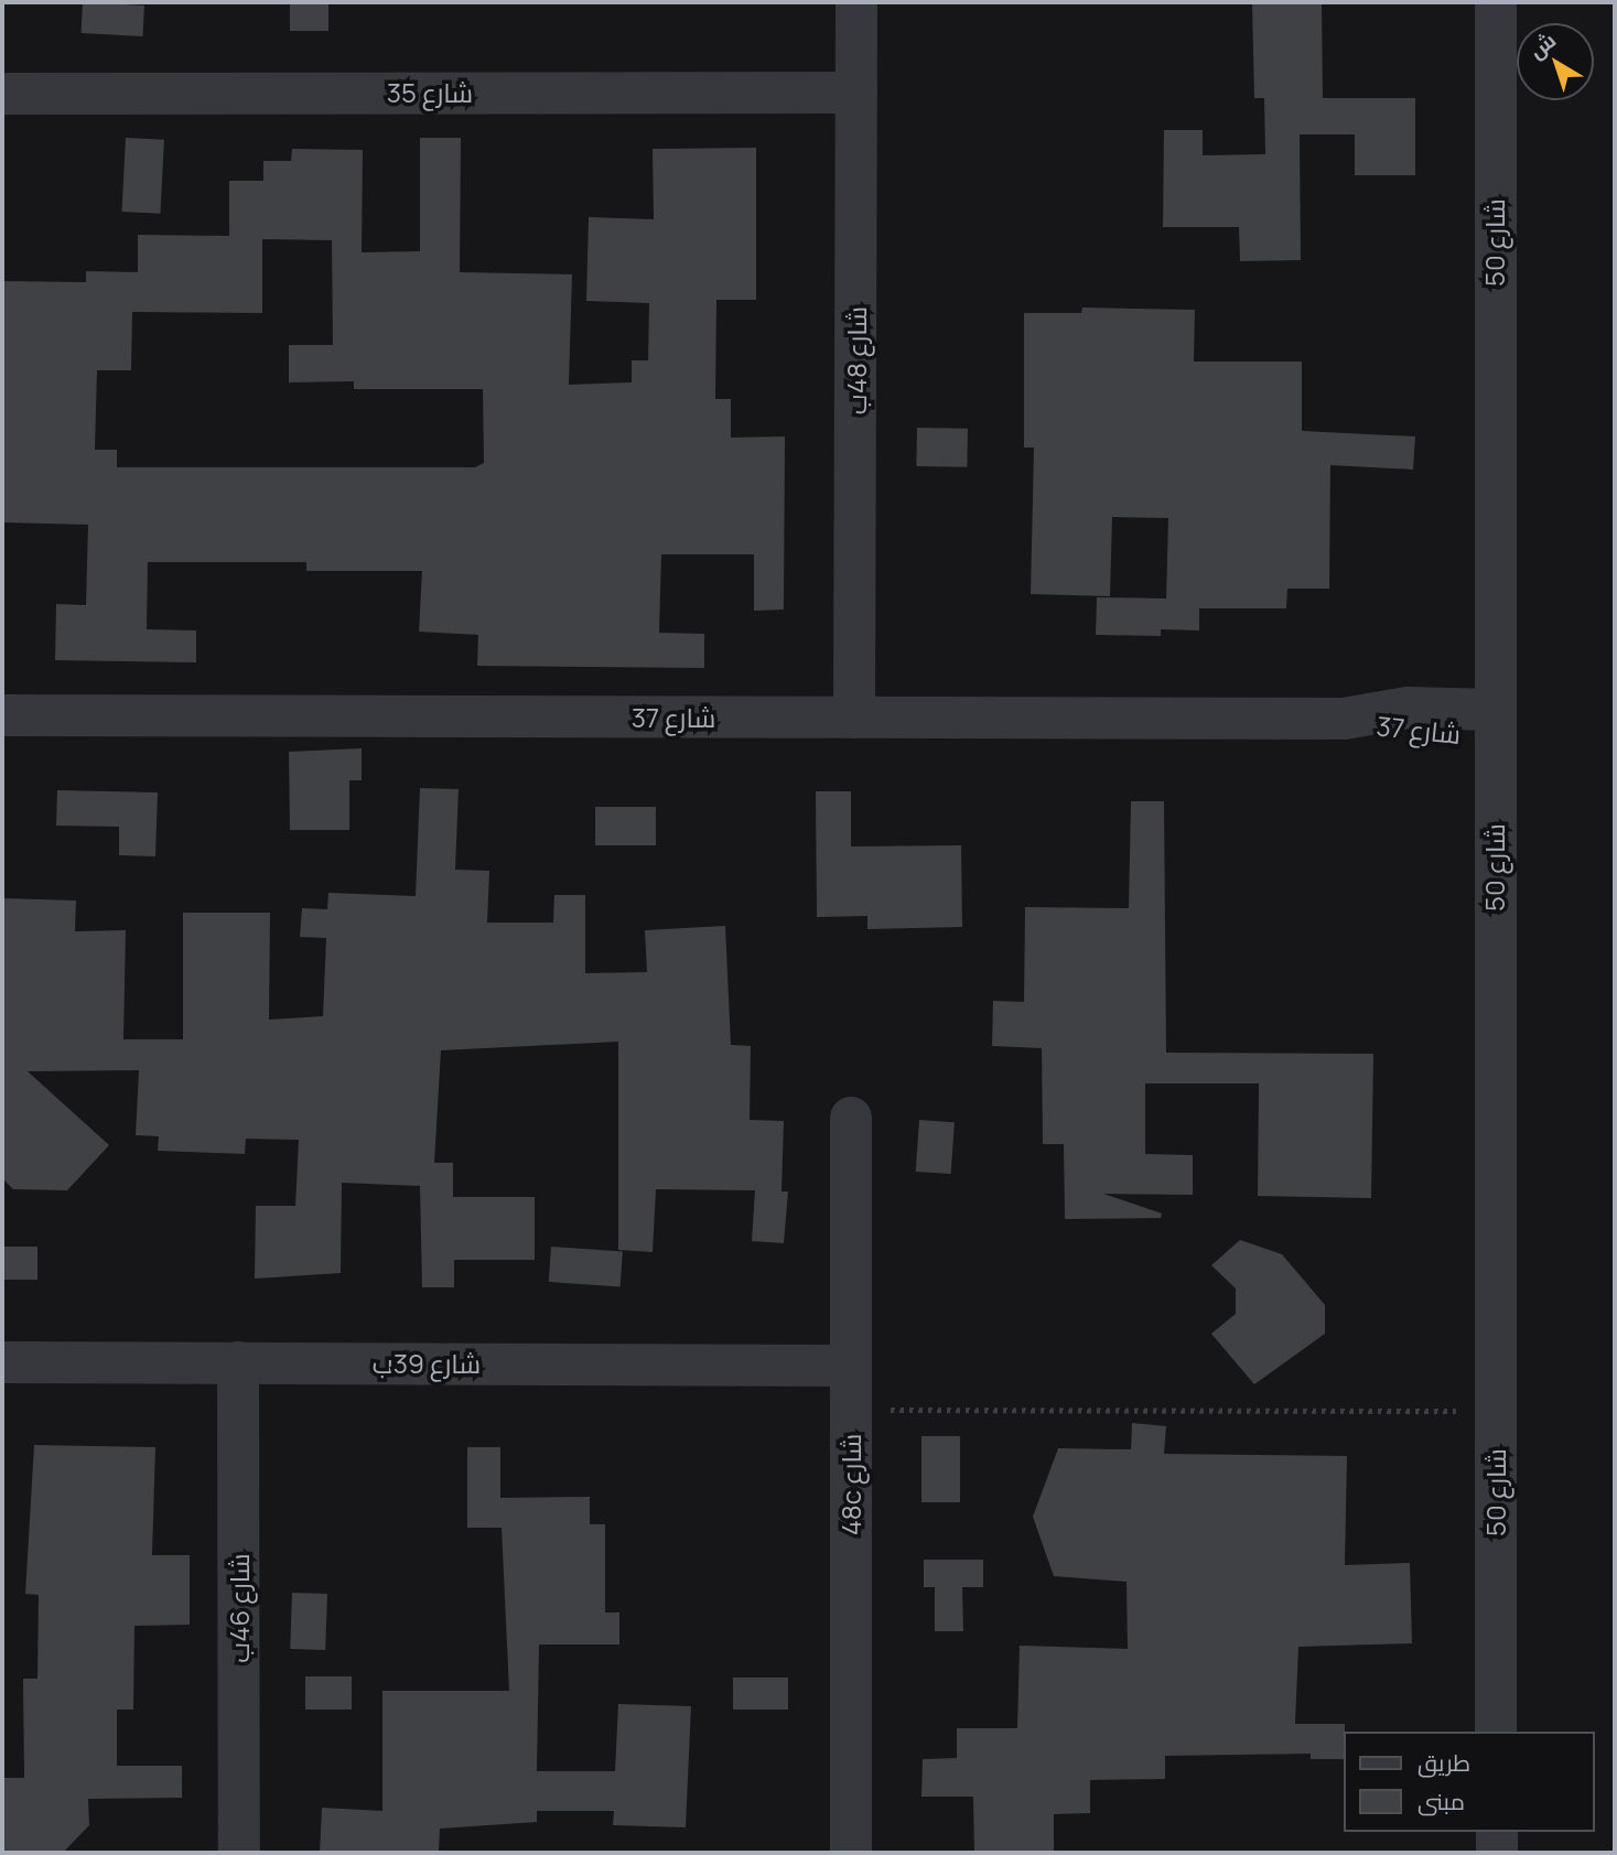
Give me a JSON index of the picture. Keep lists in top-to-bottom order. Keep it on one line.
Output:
{"streets":{"street":["شارع 35","شارع 50","شارع 48ب","شارع 37","شارع 39ب","48c شارع","شارع 46ب"]},"crossings":[["شارع 35","شارع 48ب"],["شارع 50","شارع 37"],["شارع 48ب","شارع 37"],["شارع 39ب","48c شارع"],["شارع 39ب","شارع 46ب"]],"legend":["طريق","مبنى"],"north":"top left"}
